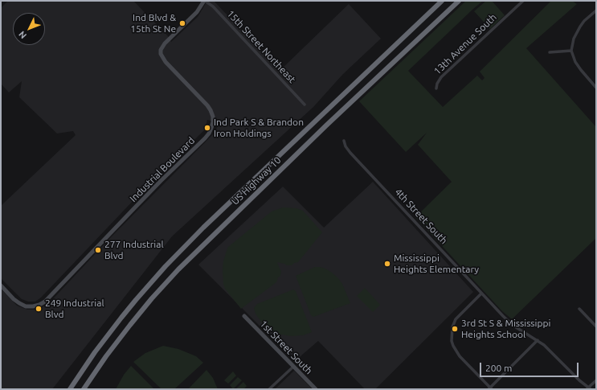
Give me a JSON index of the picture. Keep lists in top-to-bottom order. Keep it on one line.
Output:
{"streets":{"highway":["US Highway 10"],"street":["13th Avenue South","15th Street Northeast","Industrial Boulevard","4th Street South","1st Street South"]},"crossings":[["15th Street Northeast","Industrial Boulevard"]],"places":["Ind Blvd & 15th St Ne","Ind Park S & Brandon Iron Holdings","277 Industrial Blvd","Mississippi Heights Elementary","249 Industrial Blvd","3rd St S & Mississippi Heights School"],"scale_bar":"200 m","north":"bottom left"}
